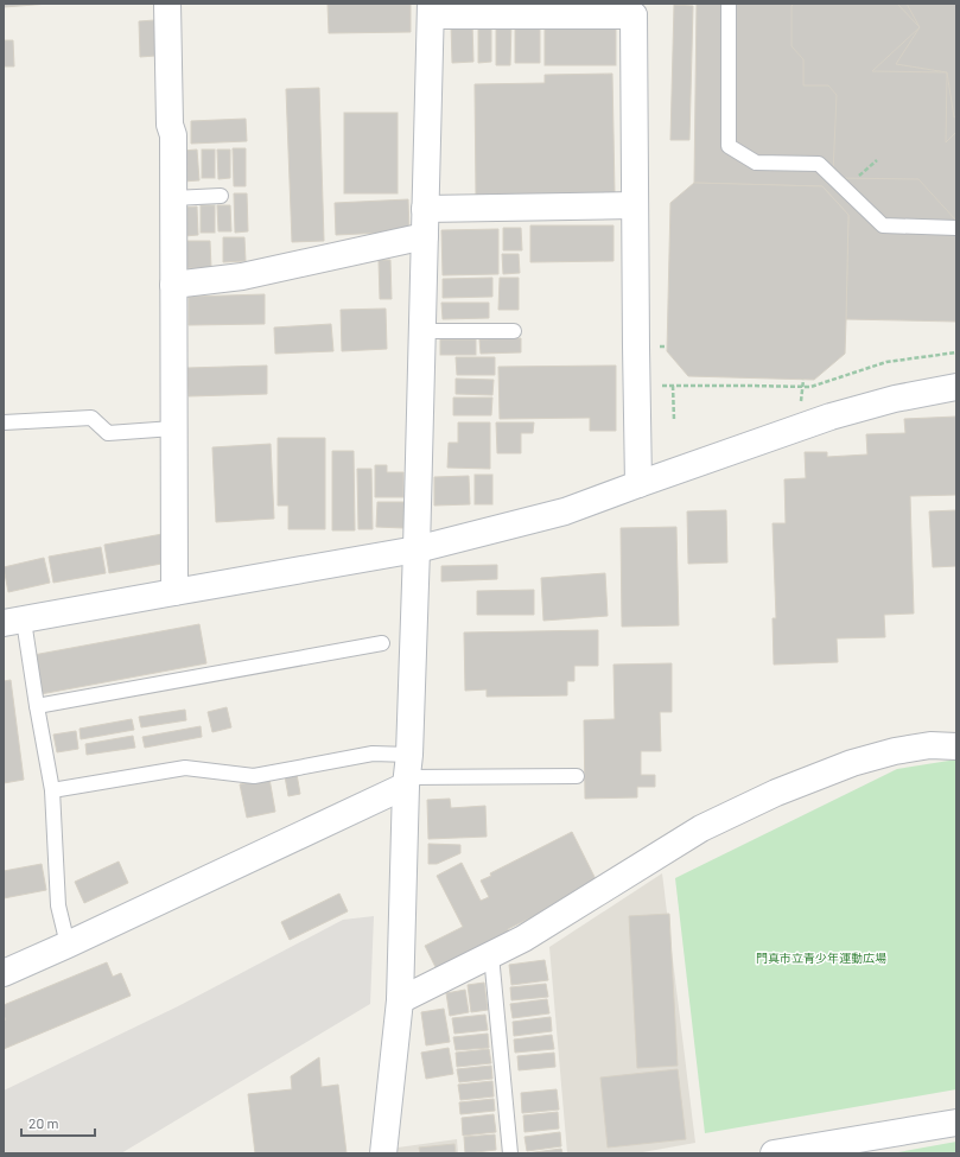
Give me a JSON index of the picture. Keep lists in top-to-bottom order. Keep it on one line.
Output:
{"parks":["門真市立青少年運動広場"],"scale_bar":"20 m"}
